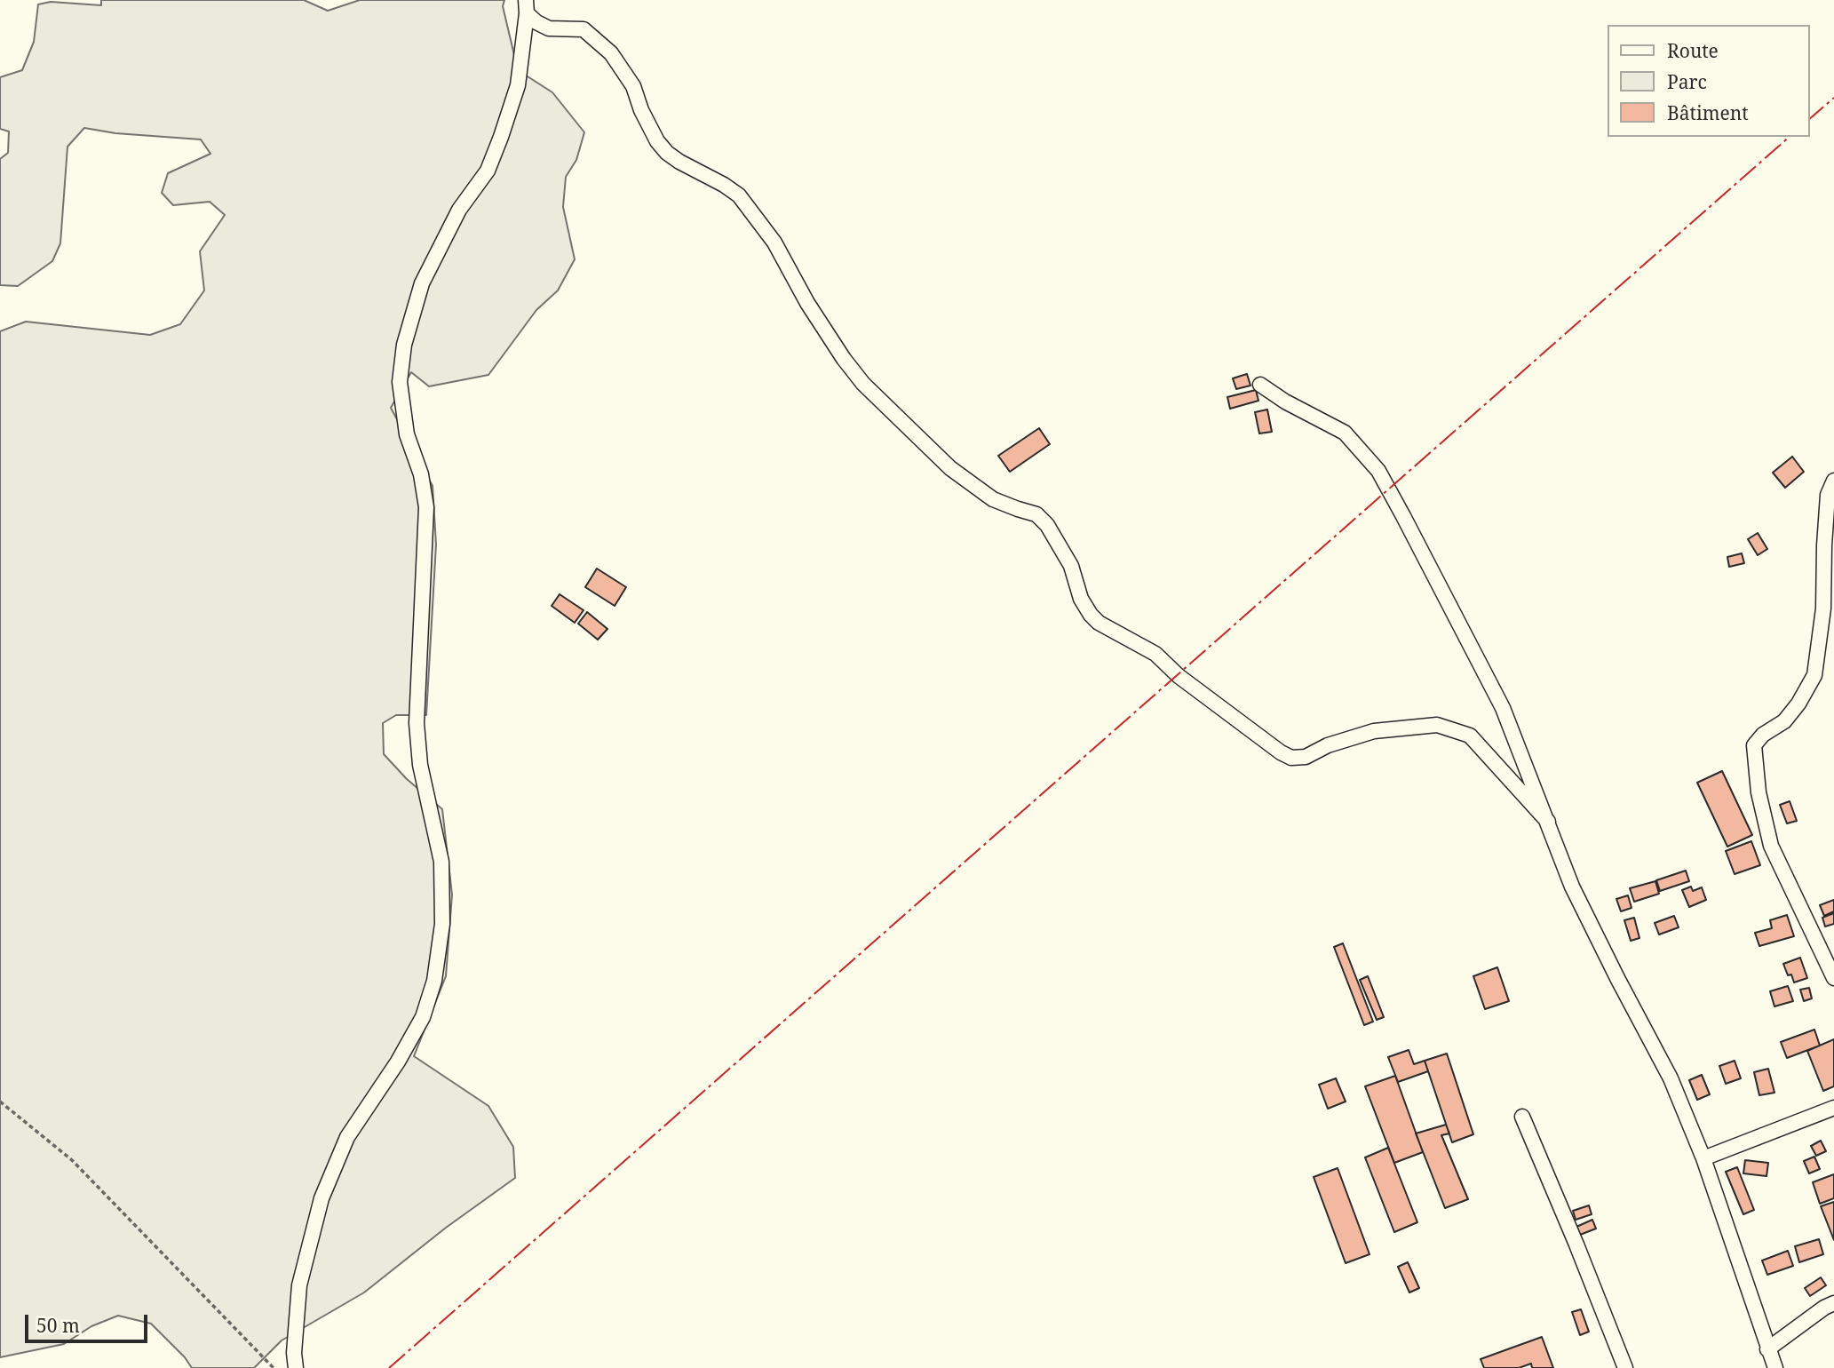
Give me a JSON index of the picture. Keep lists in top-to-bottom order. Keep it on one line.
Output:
{"legend":["Route","Parc","Bâtiment"],"scale_bar":"50 m"}
